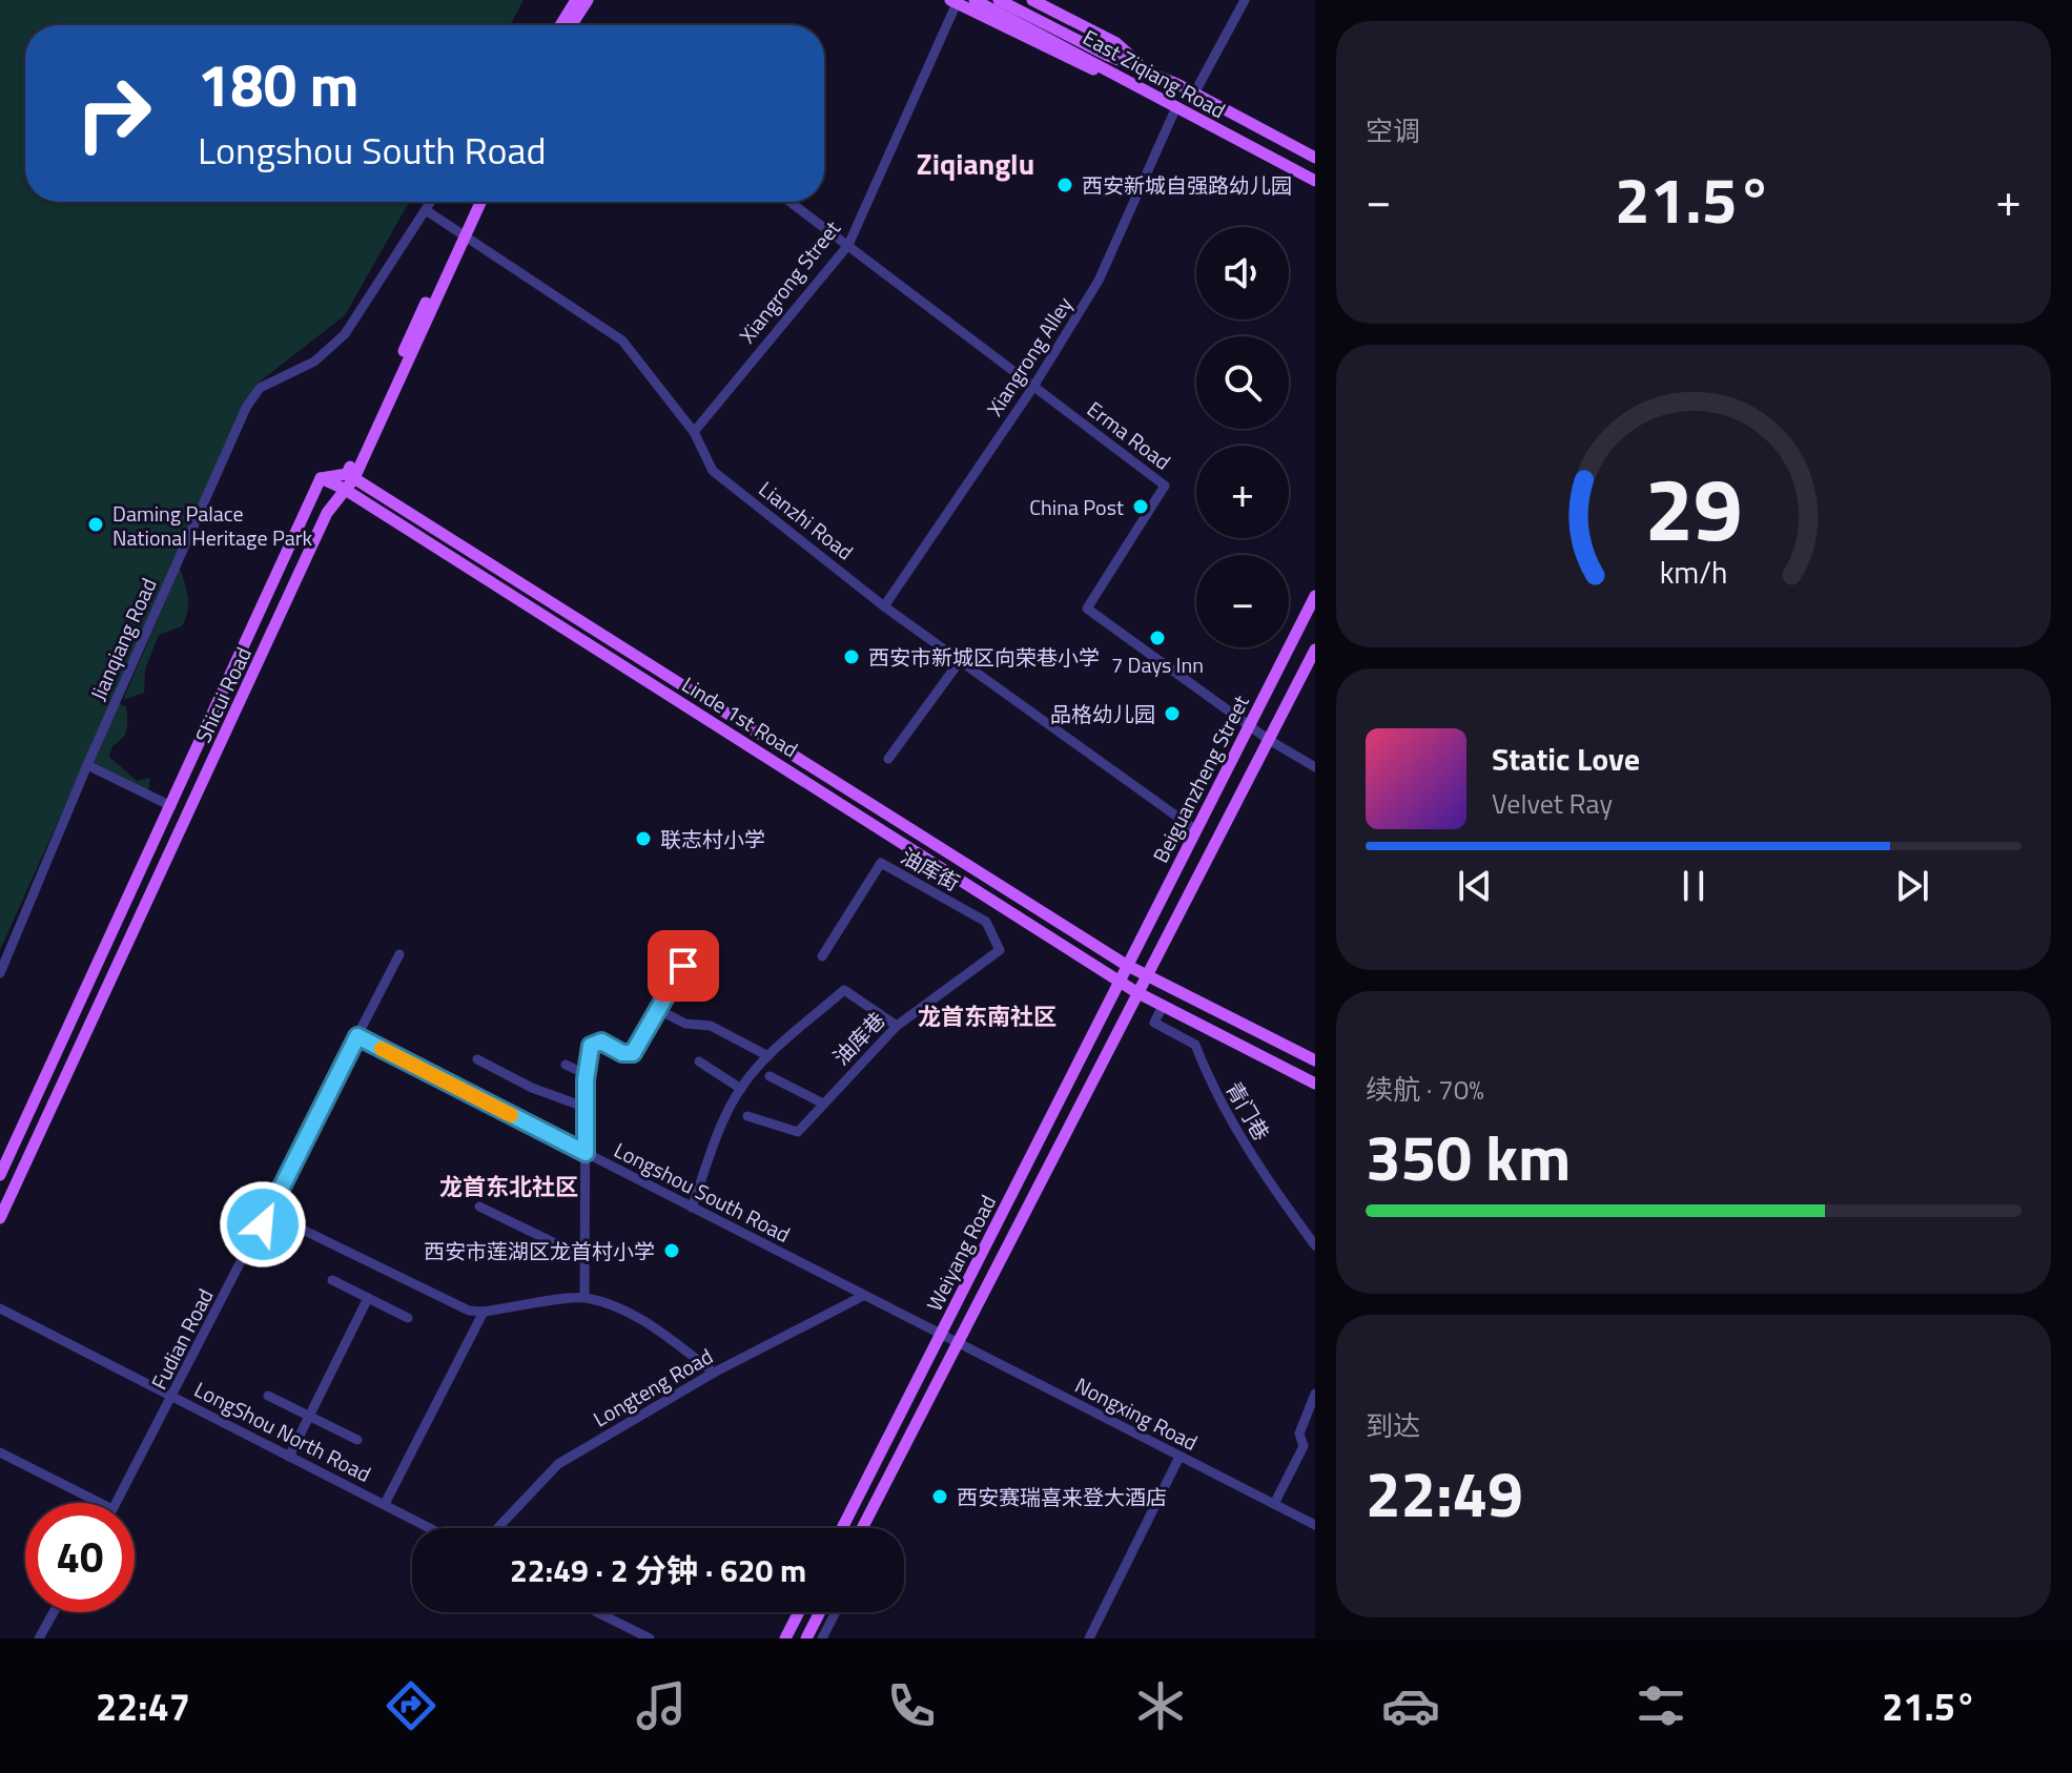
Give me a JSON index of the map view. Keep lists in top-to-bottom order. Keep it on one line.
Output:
{"streets":{"main road":["East Ziqiang Road","Shicui Road","Linde 1st Road","Beiguanzheng Street","Weiyang Road"],"street":["Xiangrong Street","Xiangrong Alley","Erma Road","Lianzhi Road","Jianqiang Road","油库街","油库巷","青门巷","Longshou South Road","Fudian Road","Longteng Road","Nongxing Road","LongShou North Road"]},"crossings":[["East Ziqiang Road","Xiangrong Alley"],["Xiangrong Street","Erma Road"],["Xiangrong Street","Lianzhi Road"],["Xiangrong Alley","Erma Road"],["Xiangrong Alley","Lianzhi Road"],["Erma Road","Beiguanzheng Street"],["Lianzhi Road","Jianqiang Road"],["Lianzhi Road","Shicui Road"],["Lianzhi Road","Beiguanzheng Street"],["Shicui Road","Linde 1st Road"],["Linde 1st Road","Beiguanzheng Street"],["Linde 1st Road","青门巷"],["Linde 1st Road","Weiyang Road"],["Beiguanzheng Street","Weiyang Road"],["油库街","油库巷"],["Longshou South Road","Weiyang Road"],["Longshou South Road","Fudian Road"],["Longshou South Road","Longteng Road"],["Longshou South Road","Nongxing Road"],["Weiyang Road","Nongxing Road"],["Fudian Road","LongShou North Road"]],"districts":["Ziqianglu","龙首东南社区","龙首东北社区"],"places":["西安新城自强路幼儿园","China Post","Daming Palace National Heritage Park","7 Days Inn","西安市新城区向荣巷小学","品格幼儿园","联志村小学","西安市莲湖区龙首村小学","西安赛瑞喜来登大酒店"],"page":{"tile":["空调",["续航 · 70%","350 km"],["到达","22:49"]],"turn":["180 m","Longshou South Road"],"heat":["−","21.5°","+"],"map_buttons":["+","−"],"song":["Static Love","Velvet Ray"],"limit":"40","trip":"22:49 · 2 分钟 · 620 m","tabs":["22:47","21.5°"],"gauge":["29","km/h"]}}
